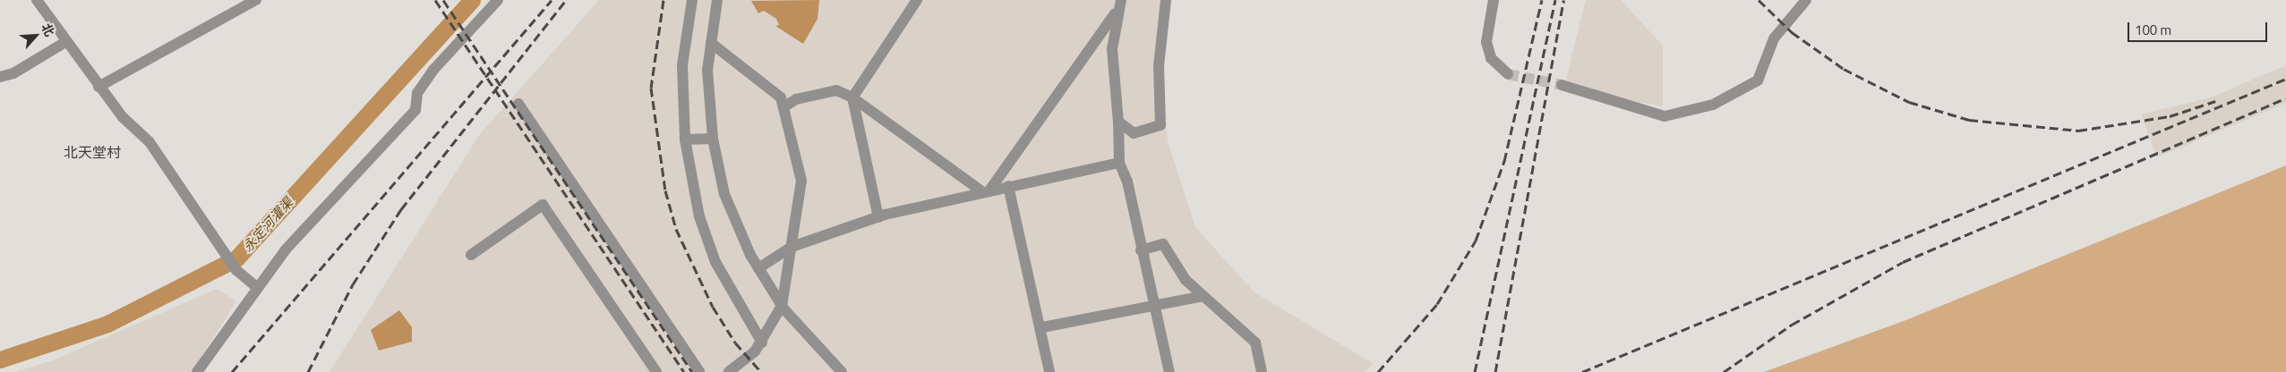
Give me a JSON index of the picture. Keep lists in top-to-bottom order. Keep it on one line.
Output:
{"districts":["北天堂村"],"water":["永定河灌渠"],"scale_bar":"100 m","north":"top right"}
